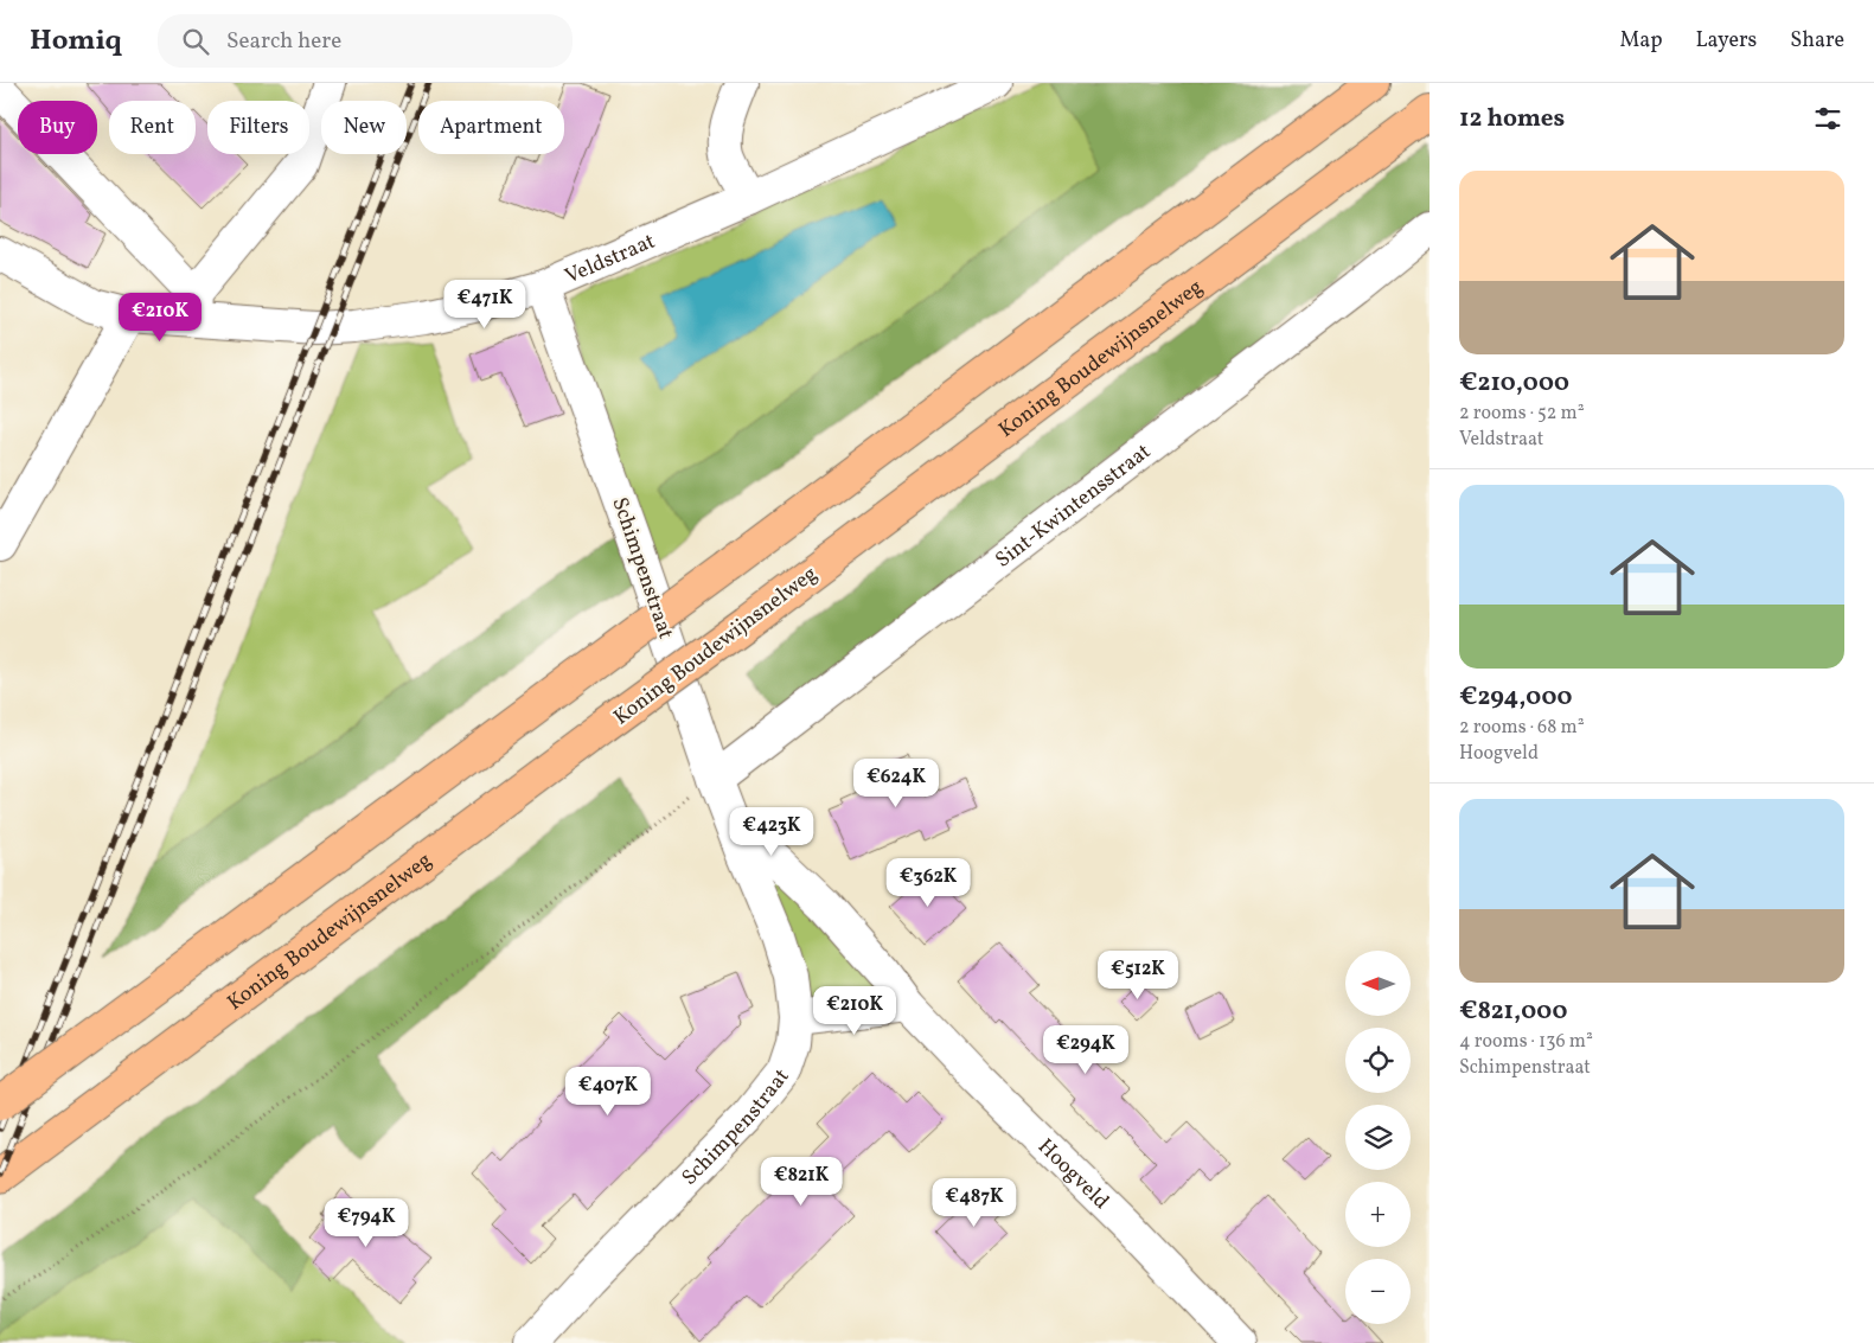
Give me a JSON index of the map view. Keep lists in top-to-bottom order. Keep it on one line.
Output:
{"streets":{"highway":["Koning Boudewijnsnelweg"],"street":["Veldstraat","Sint-Kwintensstraat","Schimpenstraat","Hoogveld"]},"crossings":[["Veldstraat","Schimpenstraat"],["Sint-Kwintensstraat","Schimpenstraat"],["Schimpenstraat","Hoogveld"]],"north":"left","page":{"header":"Homiq","search":"Search here","nav":["Map","Layers","Share"],"heading":"12 homes","chip":["Buy","Rent","Filters","New","Apartment"],"list":[{"name":"€210,000","note":"2 rooms · 52 m² · Veldstraat"},{"name":"€294,000","note":"2 rooms · 68 m² · Hoogveld"},{"name":"€821,000","note":"4 rooms · 136 m² · Schimpenstraat"}],"price":["€471K","€210K","€624K","€423K","€362K","€512K","€210K","€294K","€407K","€821K","€487K","€794K"],"map_buttons":["+","−"]}}
